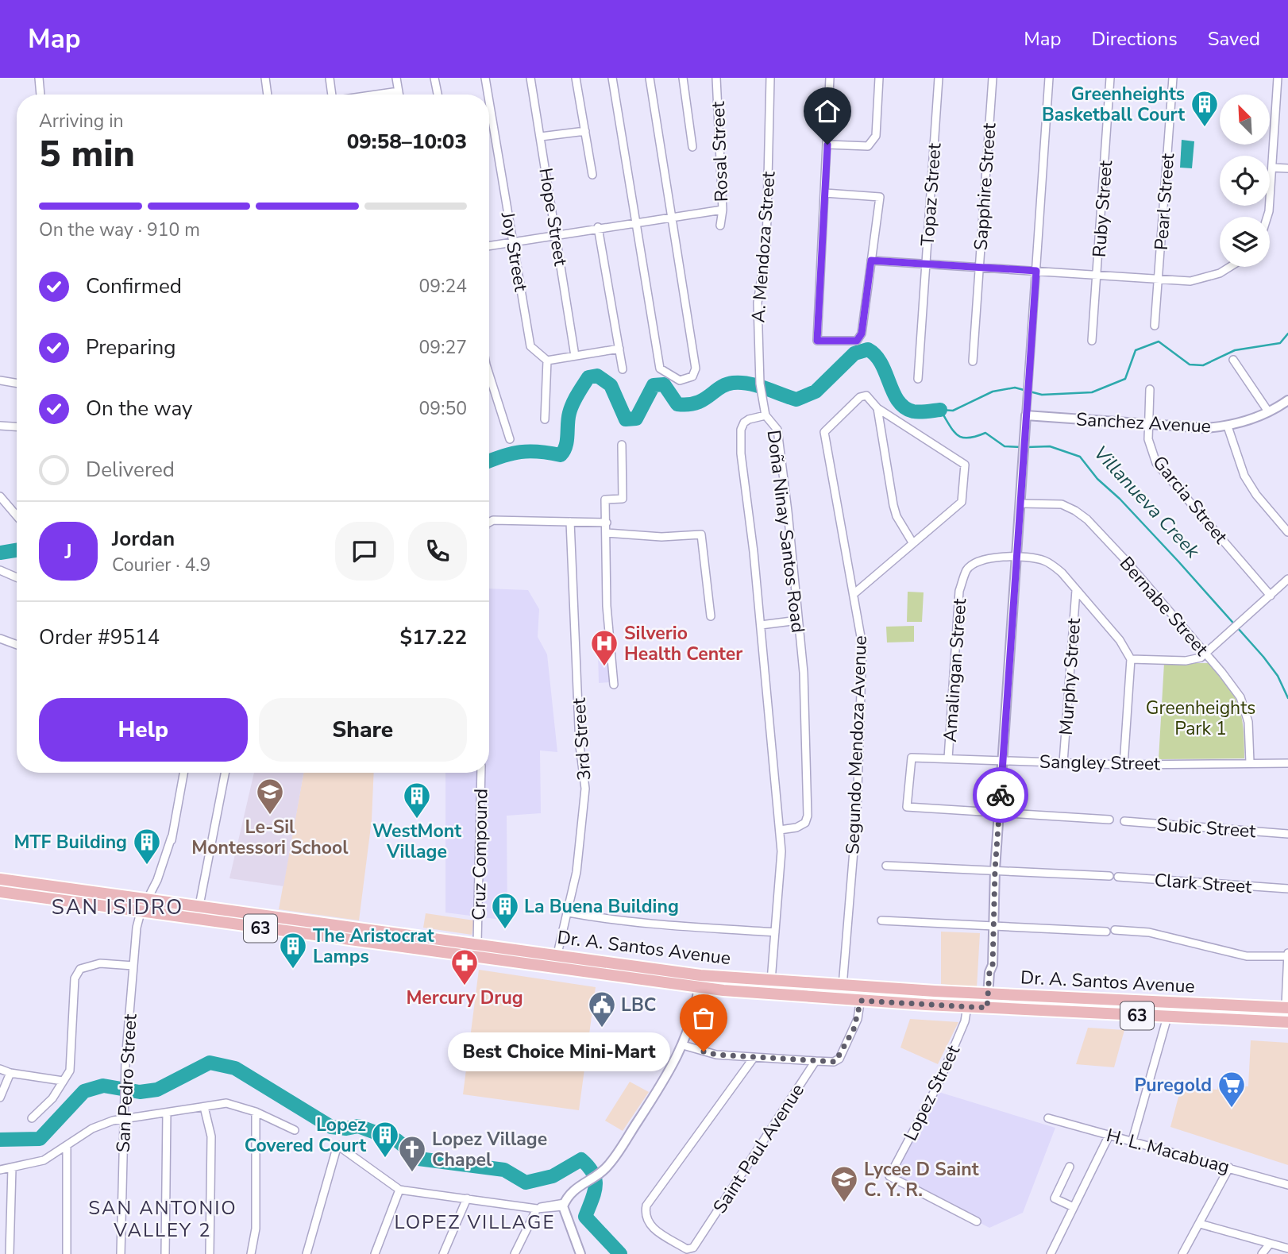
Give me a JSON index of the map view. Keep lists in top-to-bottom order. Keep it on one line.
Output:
{"streets":{"main road":["63","Dr. A. Santos Avenue"],"street":["Rosal Street","Sapphire Street","Topaz Street","Pearl Street","Ruby Street","Hope Street","A. Mendoza Street","Joy Street","Sanchez Avenue","Garcia Street","Doña Ninay Santos Road","Bernabe Street","Amalingan Street","Murphy Street","3rd Street","Segundo Mendoza Avenue","Sangley Street","Subic Street","Cruz Compound","Clark Street","San Pedro Street","Lopez Street","Saint Paul Avenue","H. L. Macabuag"]},"crossings":[["A. Mendoza Street","Doña Ninay Santos Road"],["Sanchez Avenue","Garcia Street"],["Doña Ninay Santos Road","Dr. A. Santos Avenue"],["Bernabe Street","Sangley Street"],["Amalingan Street","Murphy Street"],["Amalingan Street","Sangley Street"],["Murphy Street","Sangley Street"],["3rd Street","Dr. A. Santos Avenue"],["Segundo Mendoza Avenue","Dr. A. Santos Avenue"],["Cruz Compound","Dr. A. Santos Avenue"],["Dr. A. Santos Avenue","San Pedro Street"],["Dr. A. Santos Avenue","Lopez Street"]],"districts":["SAN ISIDRO","SAN ANTONIO VALLEY 2","LOPEZ VILLAGE"],"water":["Villanueva Creek"],"parks":["Greenheights Park 1"],"places":{"building":["Greenheights Basketball Court","WestMont Village","MTF Building","La Buena Building","The Aristocrat Lamps","Lopez Covered Court"],"hospital":["Silverio Health Center"],"school or university":["Le-Sil Montessori School","Lycee D Saint C. Y. R."],"pharmacy":["Mercury Drug"],"public building":["LBC"],"other":["Best Choice Mini-Mart"],"supermarket":["Puregold"],"church":["Lopez Village Chapel"]},"north":"top left","page":{"header":"Map","nav":["Map","Directions","Saved"],"heading":["5 min","Arriving in","09:58–10:03"],"panel":["Jordan","Courier · 4.9","Order #9514","$17.22"],"bar":"On the way · 910 m","list":[["Confirmed","09:24"],["Preparing","09:27"],["On the way","09:50"],"Delivered"],"round":"J","buttons":["Help","Share"],"bubble":"Best Choice Mini-Mart"}}
